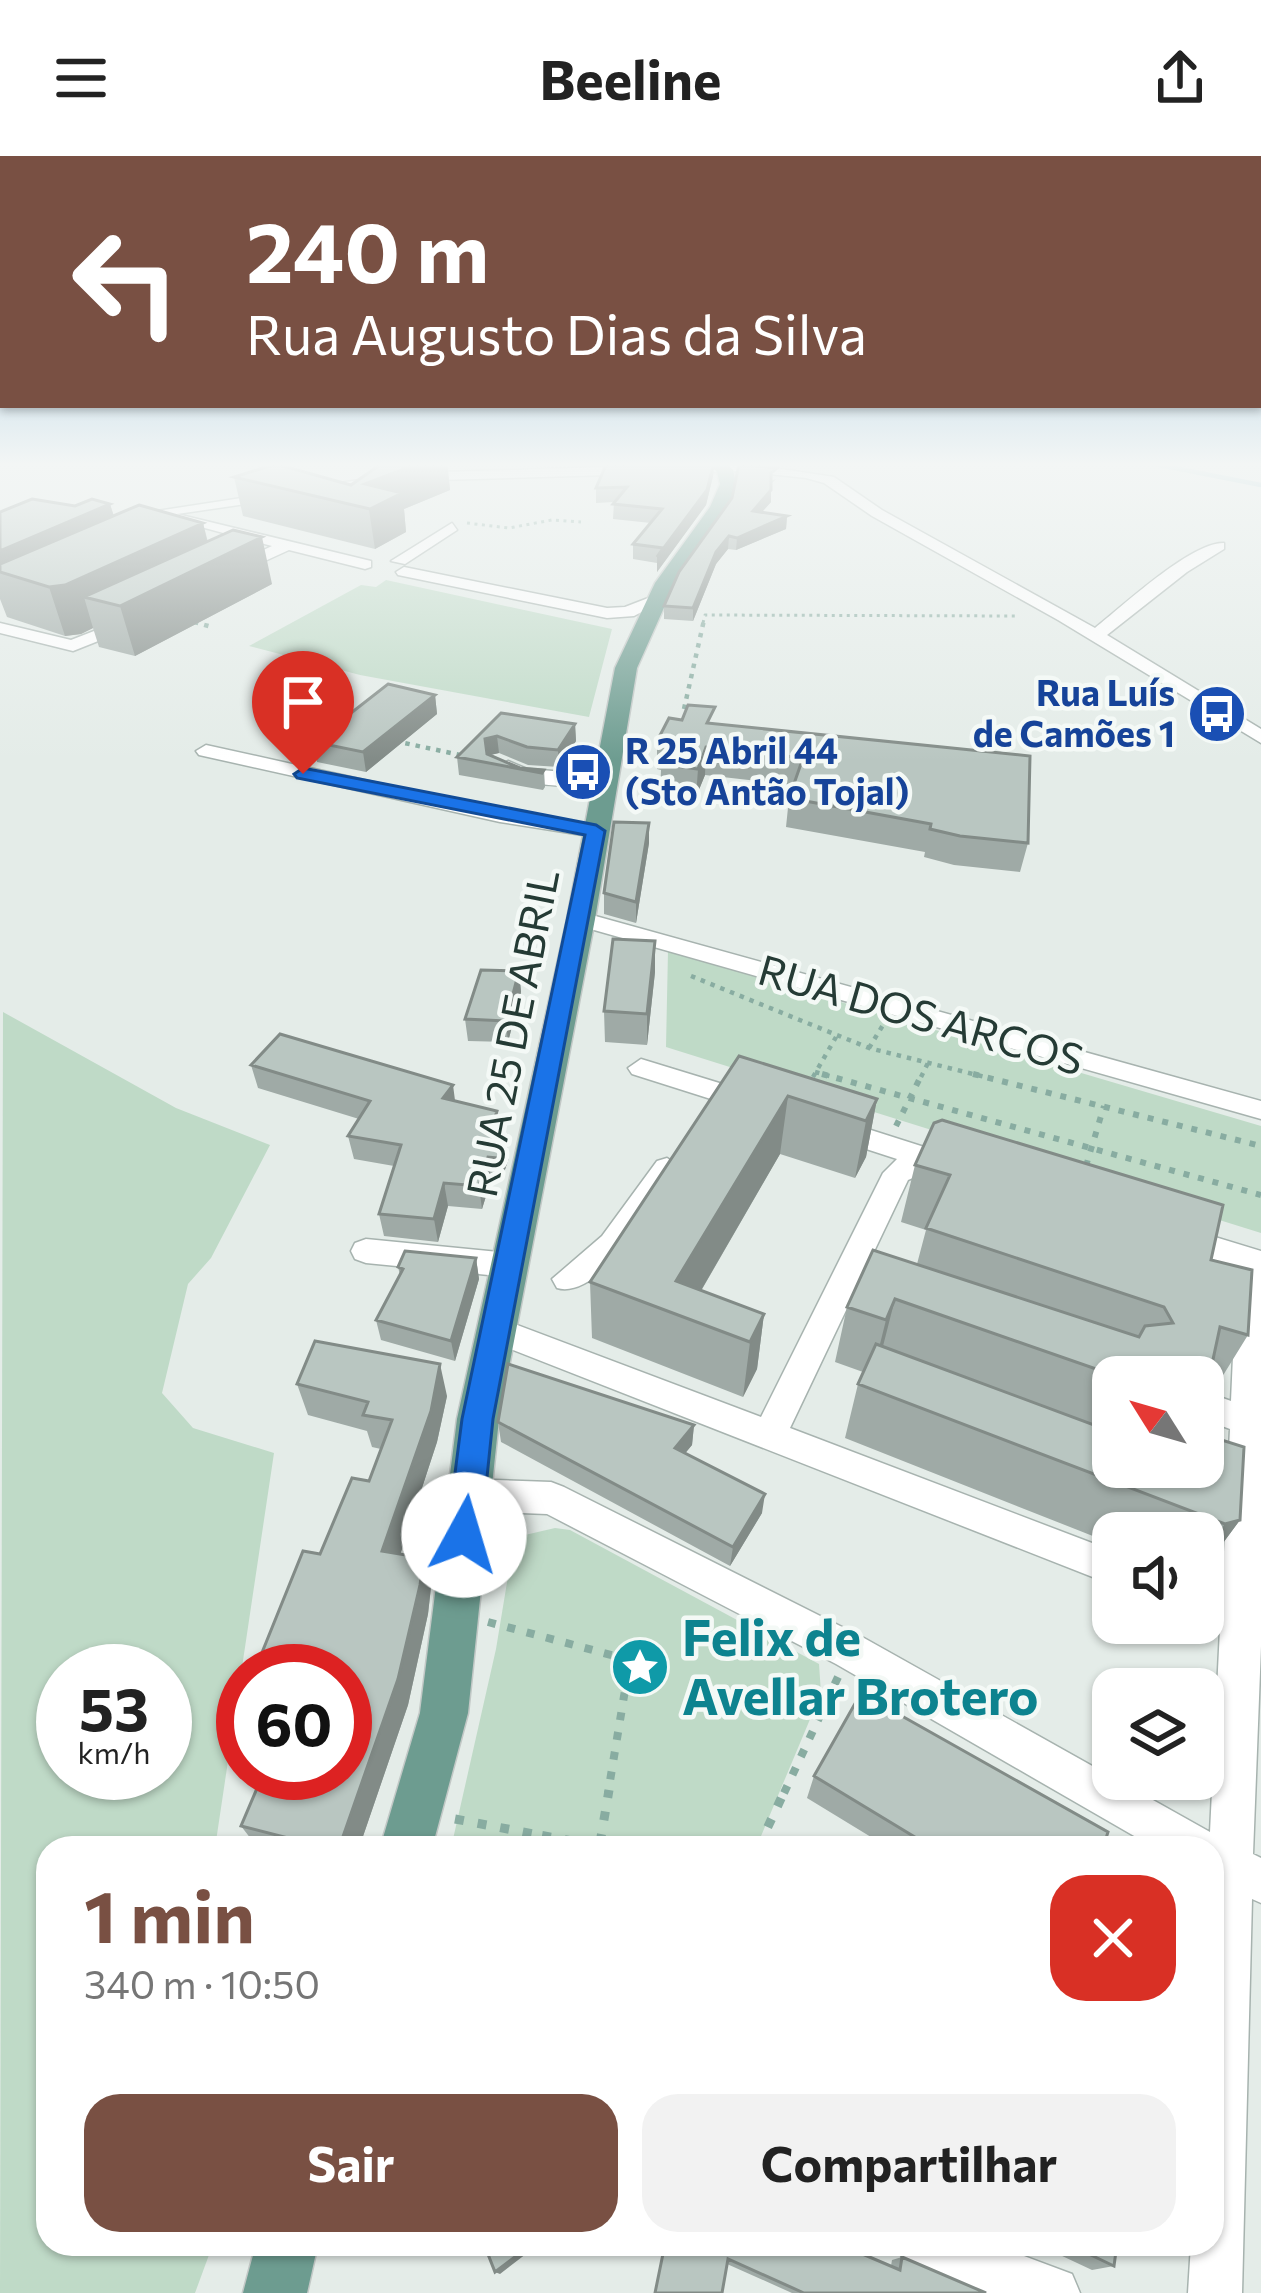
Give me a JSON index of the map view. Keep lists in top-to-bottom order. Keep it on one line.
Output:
{"streets":{"main road":["RUA 25 DE ABRIL"],"street":["RUA DOS ARCOS"]},"crossings":[["RUA DOS ARCOS","RUA 25 DE ABRIL"]],"places":{"bus stop":["Rua Luís de Camões 1","R 25 Abril 44 (Sto Antão Tojal)"],"place":["Felix de Avellar Brotero"]},"north":"top left","page":{"header":"Beeline","turn":["240 m","Rua Augusto Dias da Silva"],"speed":"53 km/h","limit":"60","heading":["1 min","340 m · 10:50"],"buttons":["Sair","Compartilhar"]}}
